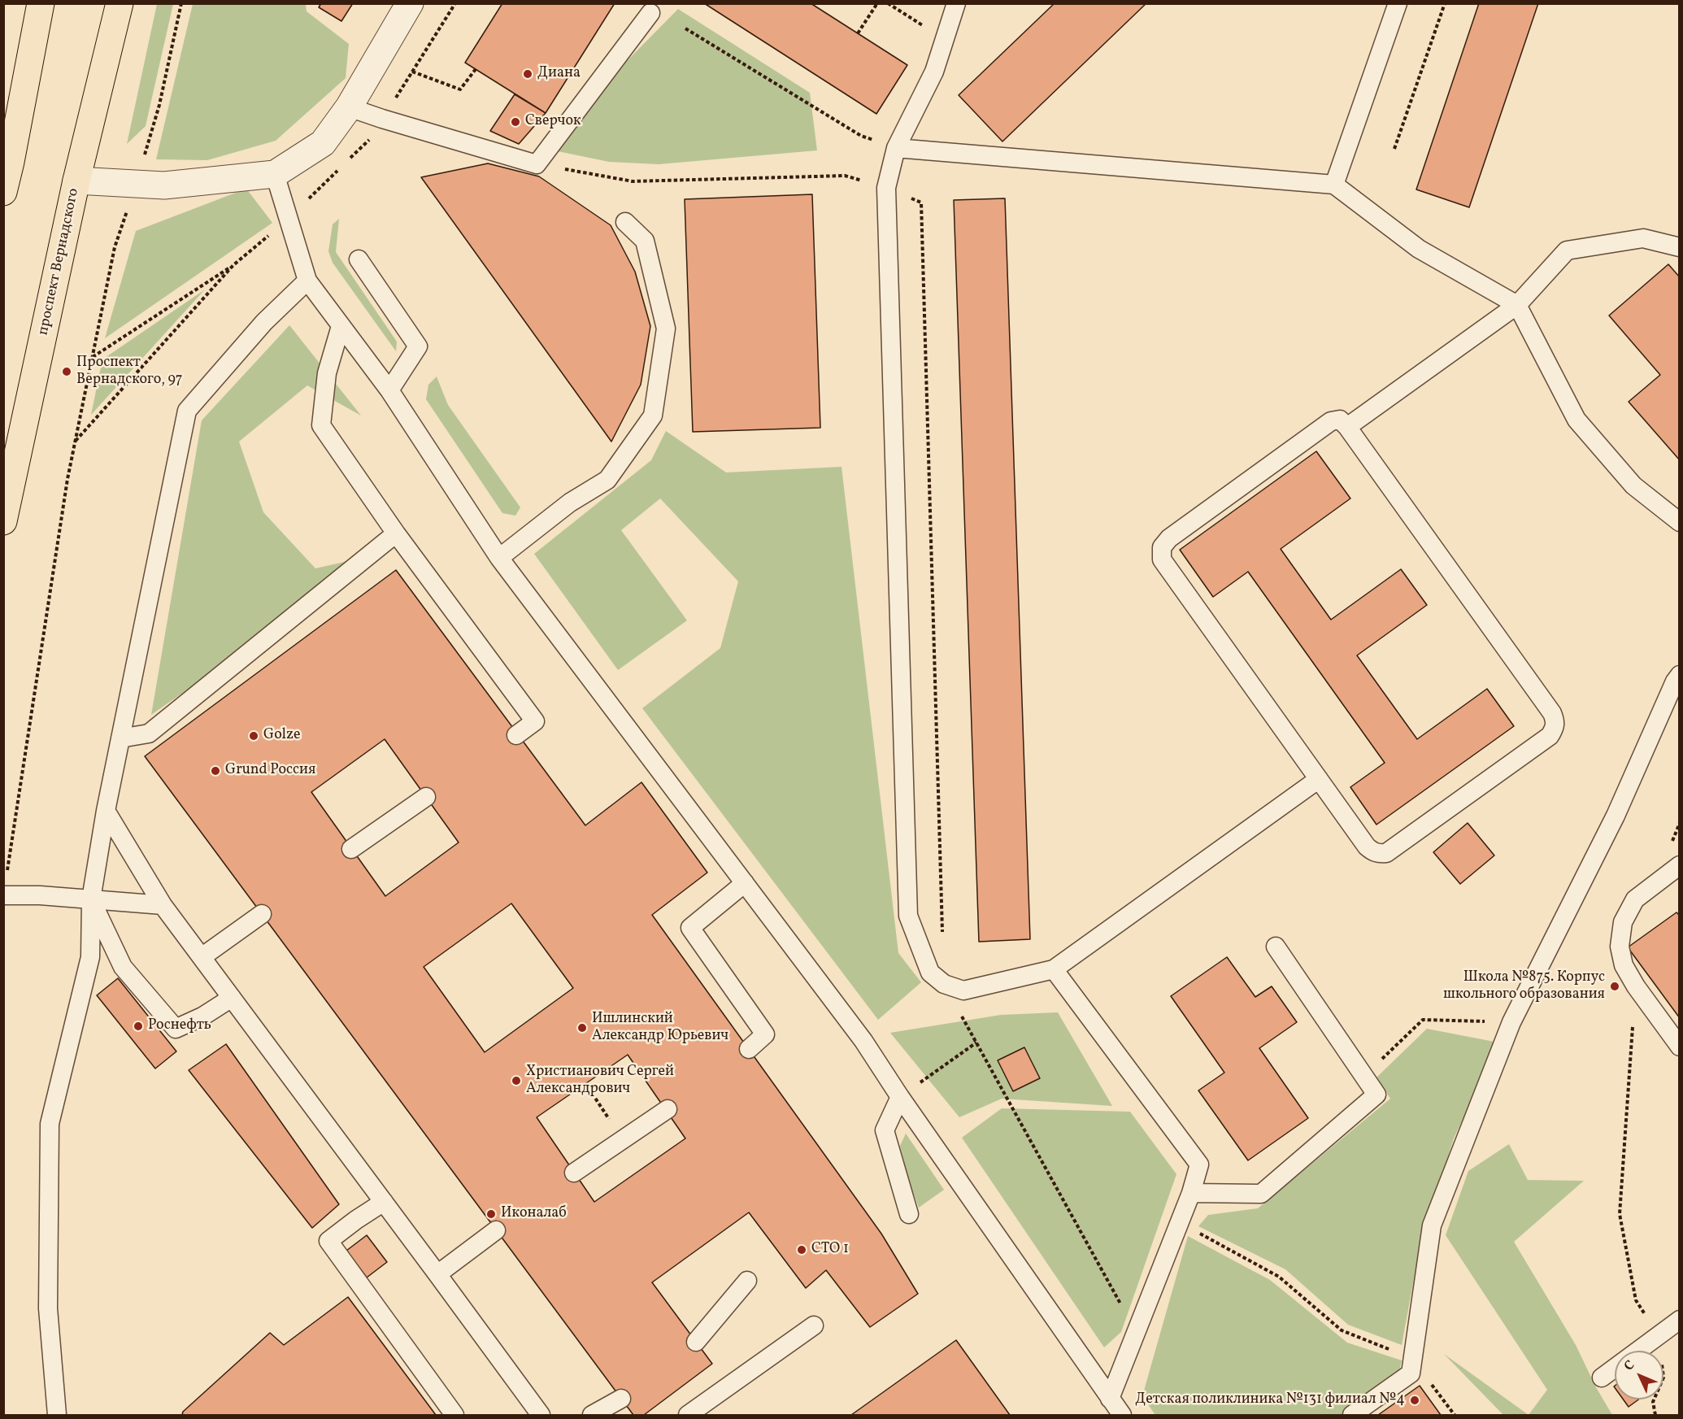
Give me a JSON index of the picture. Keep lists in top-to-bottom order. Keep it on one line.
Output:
{"streets":{"main road":["проспект Вернадского"]},"places":["Диана","Сверчок","Проспект Вернадского, 97","Golze","Grund Россия","Школа №875. Корпус школьного образования","Роснефть","Ишлинский Александр Юрьевич","Христианович Сергей Александрович","Иконалаб","СТО 1","Детская поликлиника №131 филиал №4"],"north":"top left"}
